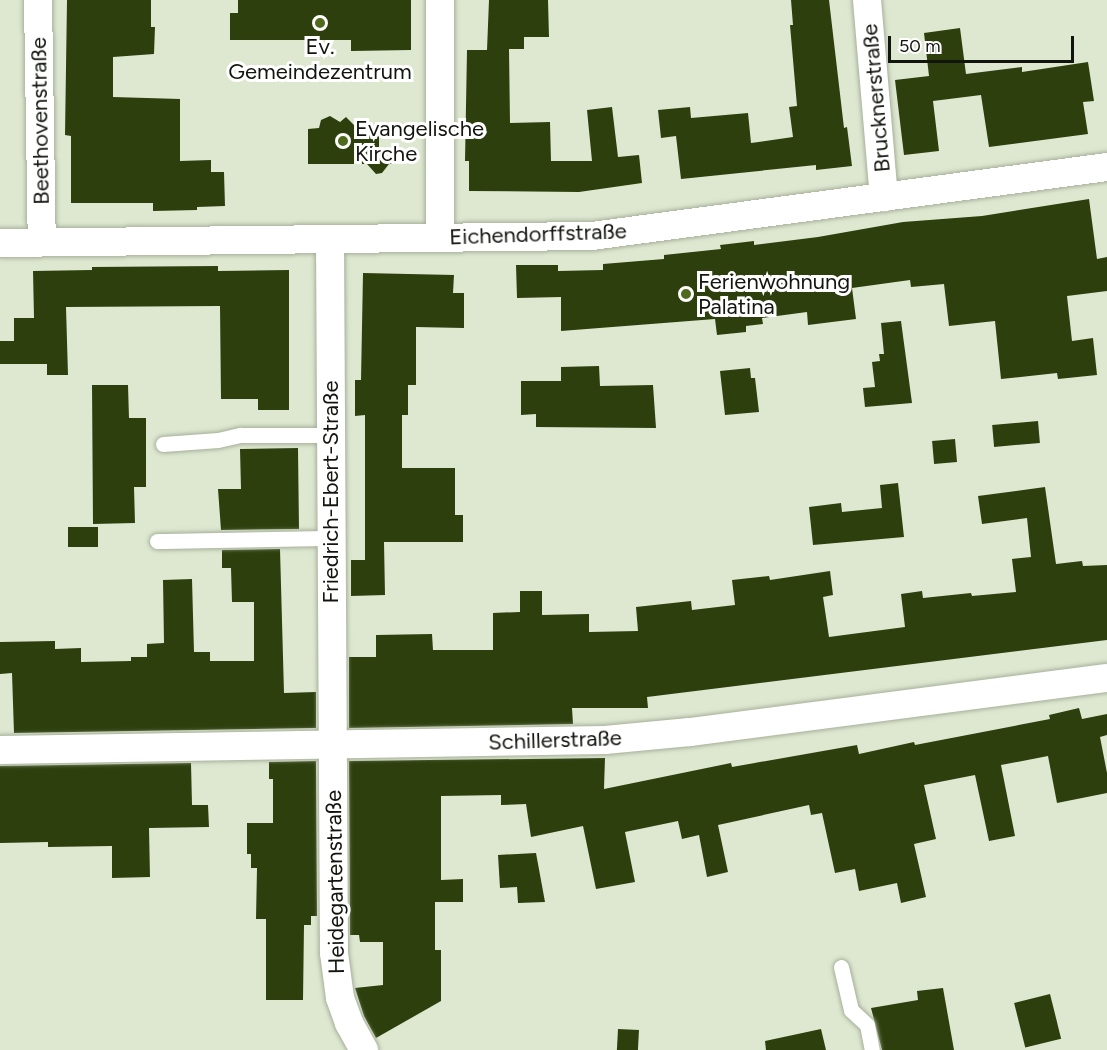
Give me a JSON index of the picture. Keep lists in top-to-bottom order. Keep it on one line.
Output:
{"streets":{"street":["Brucknerstraße","Beethovenstraße","Eichendorffstraße","Friedrich-Ebert-Straße","Schillerstraße","Heidegartenstraße"]},"crossings":[["Brucknerstraße","Eichendorffstraße"],["Beethovenstraße","Eichendorffstraße"],["Eichendorffstraße","Friedrich-Ebert-Straße"],["Friedrich-Ebert-Straße","Schillerstraße"],["Friedrich-Ebert-Straße","Heidegartenstraße"],["Schillerstraße","Heidegartenstraße"]],"places":["Ev. Gemeindezentrum","Evangelische Kirche","Ferienwohnung Palatina"],"scale_bar":"50 m"}
